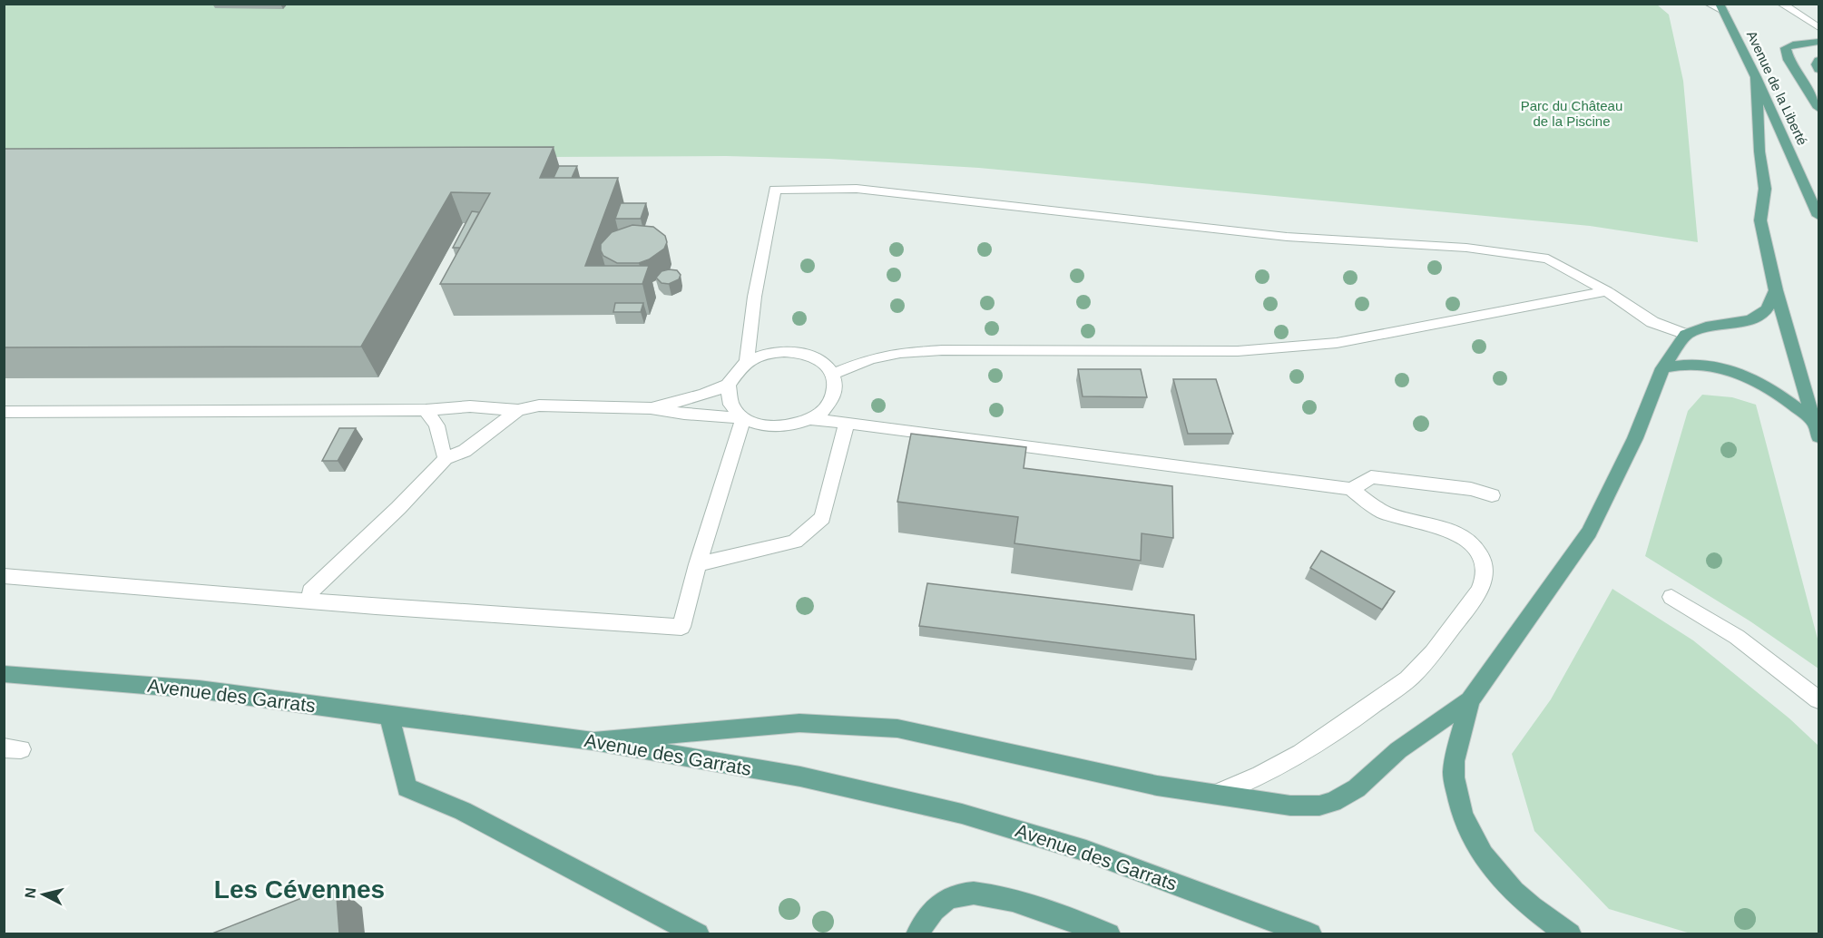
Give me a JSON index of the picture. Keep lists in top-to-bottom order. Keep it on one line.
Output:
{"streets":{"main road":["Avenue de la Liberté","Avenue des Garrats"]},"districts":["Les Cévennes"],"parks":["Parc du Château de la Piscine"],"north":"left"}
